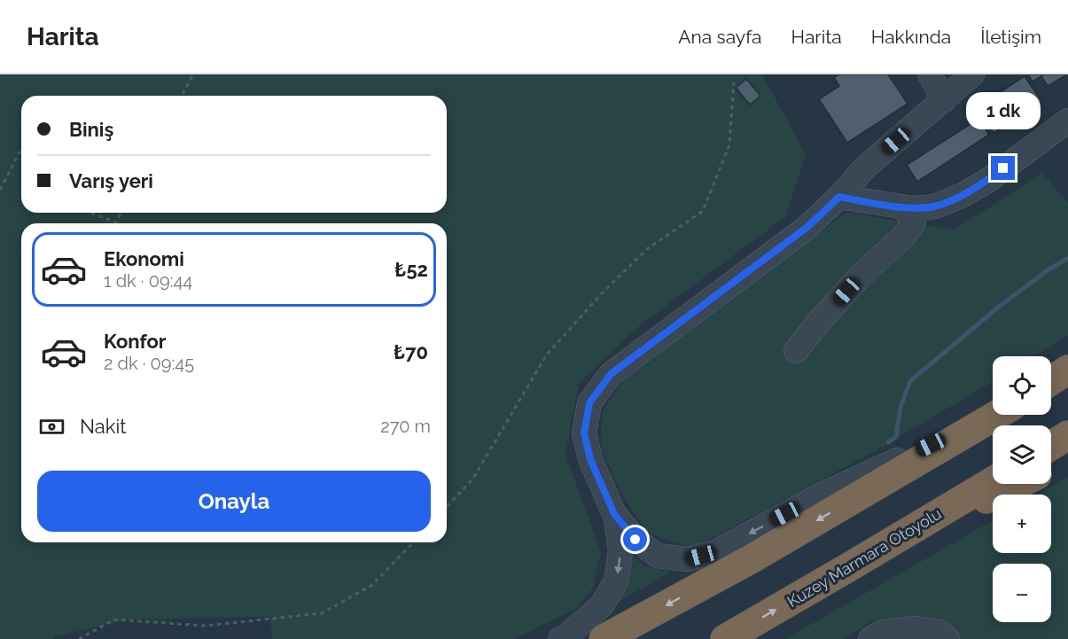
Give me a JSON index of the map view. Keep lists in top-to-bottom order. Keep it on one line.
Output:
{"streets":{"highway":["Kuzey Marmara Otoyolu"]},"page":{"header":"Harita","nav":["Ana sayfa","Harita","Hakkında","İletişim"],"bubble":"1 dk","banner":["Biniş","Varış yeri"],"list":[{"name":"Ekonomi","note":"1 dk · 09:44","value":"₺52"},{"name":"Konfor","note":"2 dk · 09:45","value":"₺70"}],"map_buttons":["+","−"],"pay":["Nakit","270 m"],"buttons":"Onayla"}}
